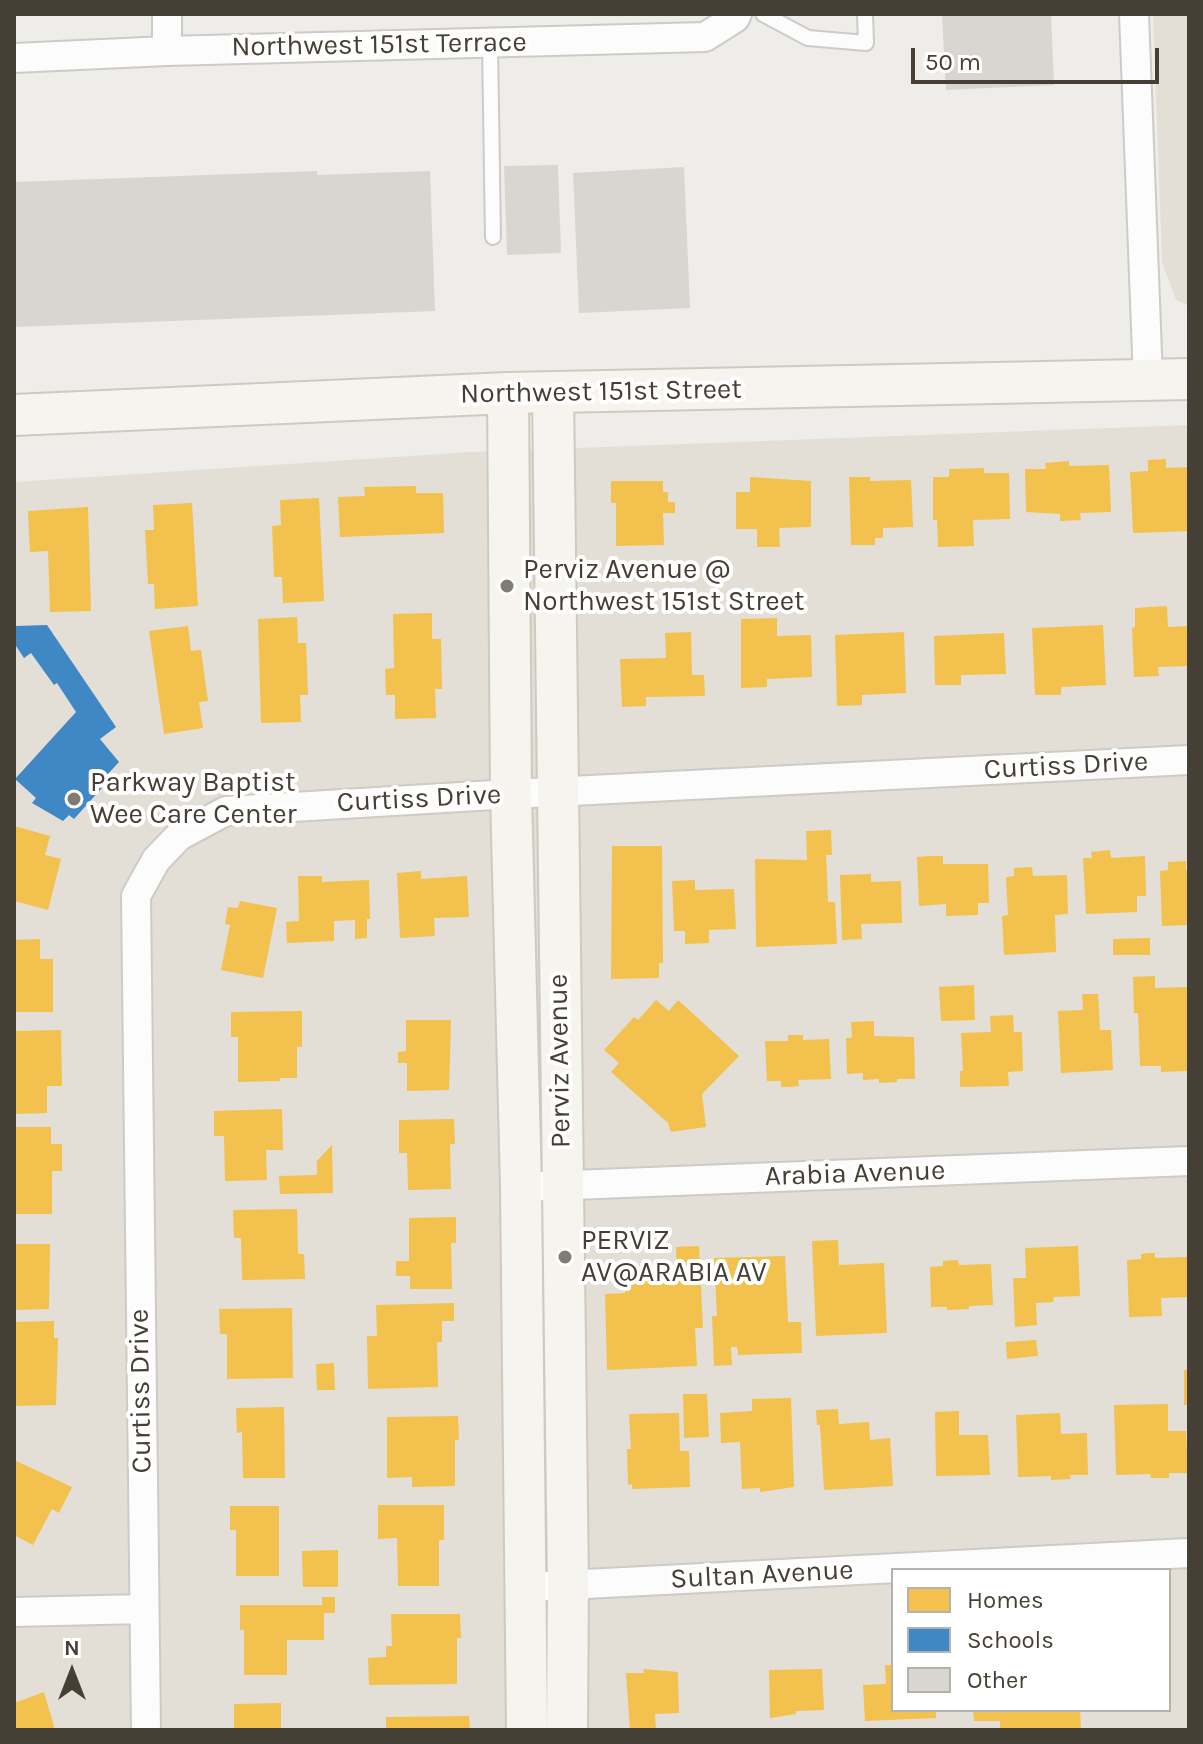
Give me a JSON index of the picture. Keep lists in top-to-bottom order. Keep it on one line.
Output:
{"streets":{"street":["Northwest 151st Terrace","Northwest 151st Street","Curtiss Drive","Perviz Avenue","Arabia Avenue","Sultan Avenue"]},"crossings":[["Northwest 151st Street","Perviz Avenue"],["Curtiss Drive","Perviz Avenue"],["Perviz Avenue","Arabia Avenue"],["Perviz Avenue","Sultan Avenue"]],"places":["Perviz Avenue @ Northwest 151st Street","Parkway Baptist Wee Care Center","PERVIZ AV@ARABIA AV"],"legend":["Homes","Schools","Other"],"scale_bar":"50 m","north":"top"}
